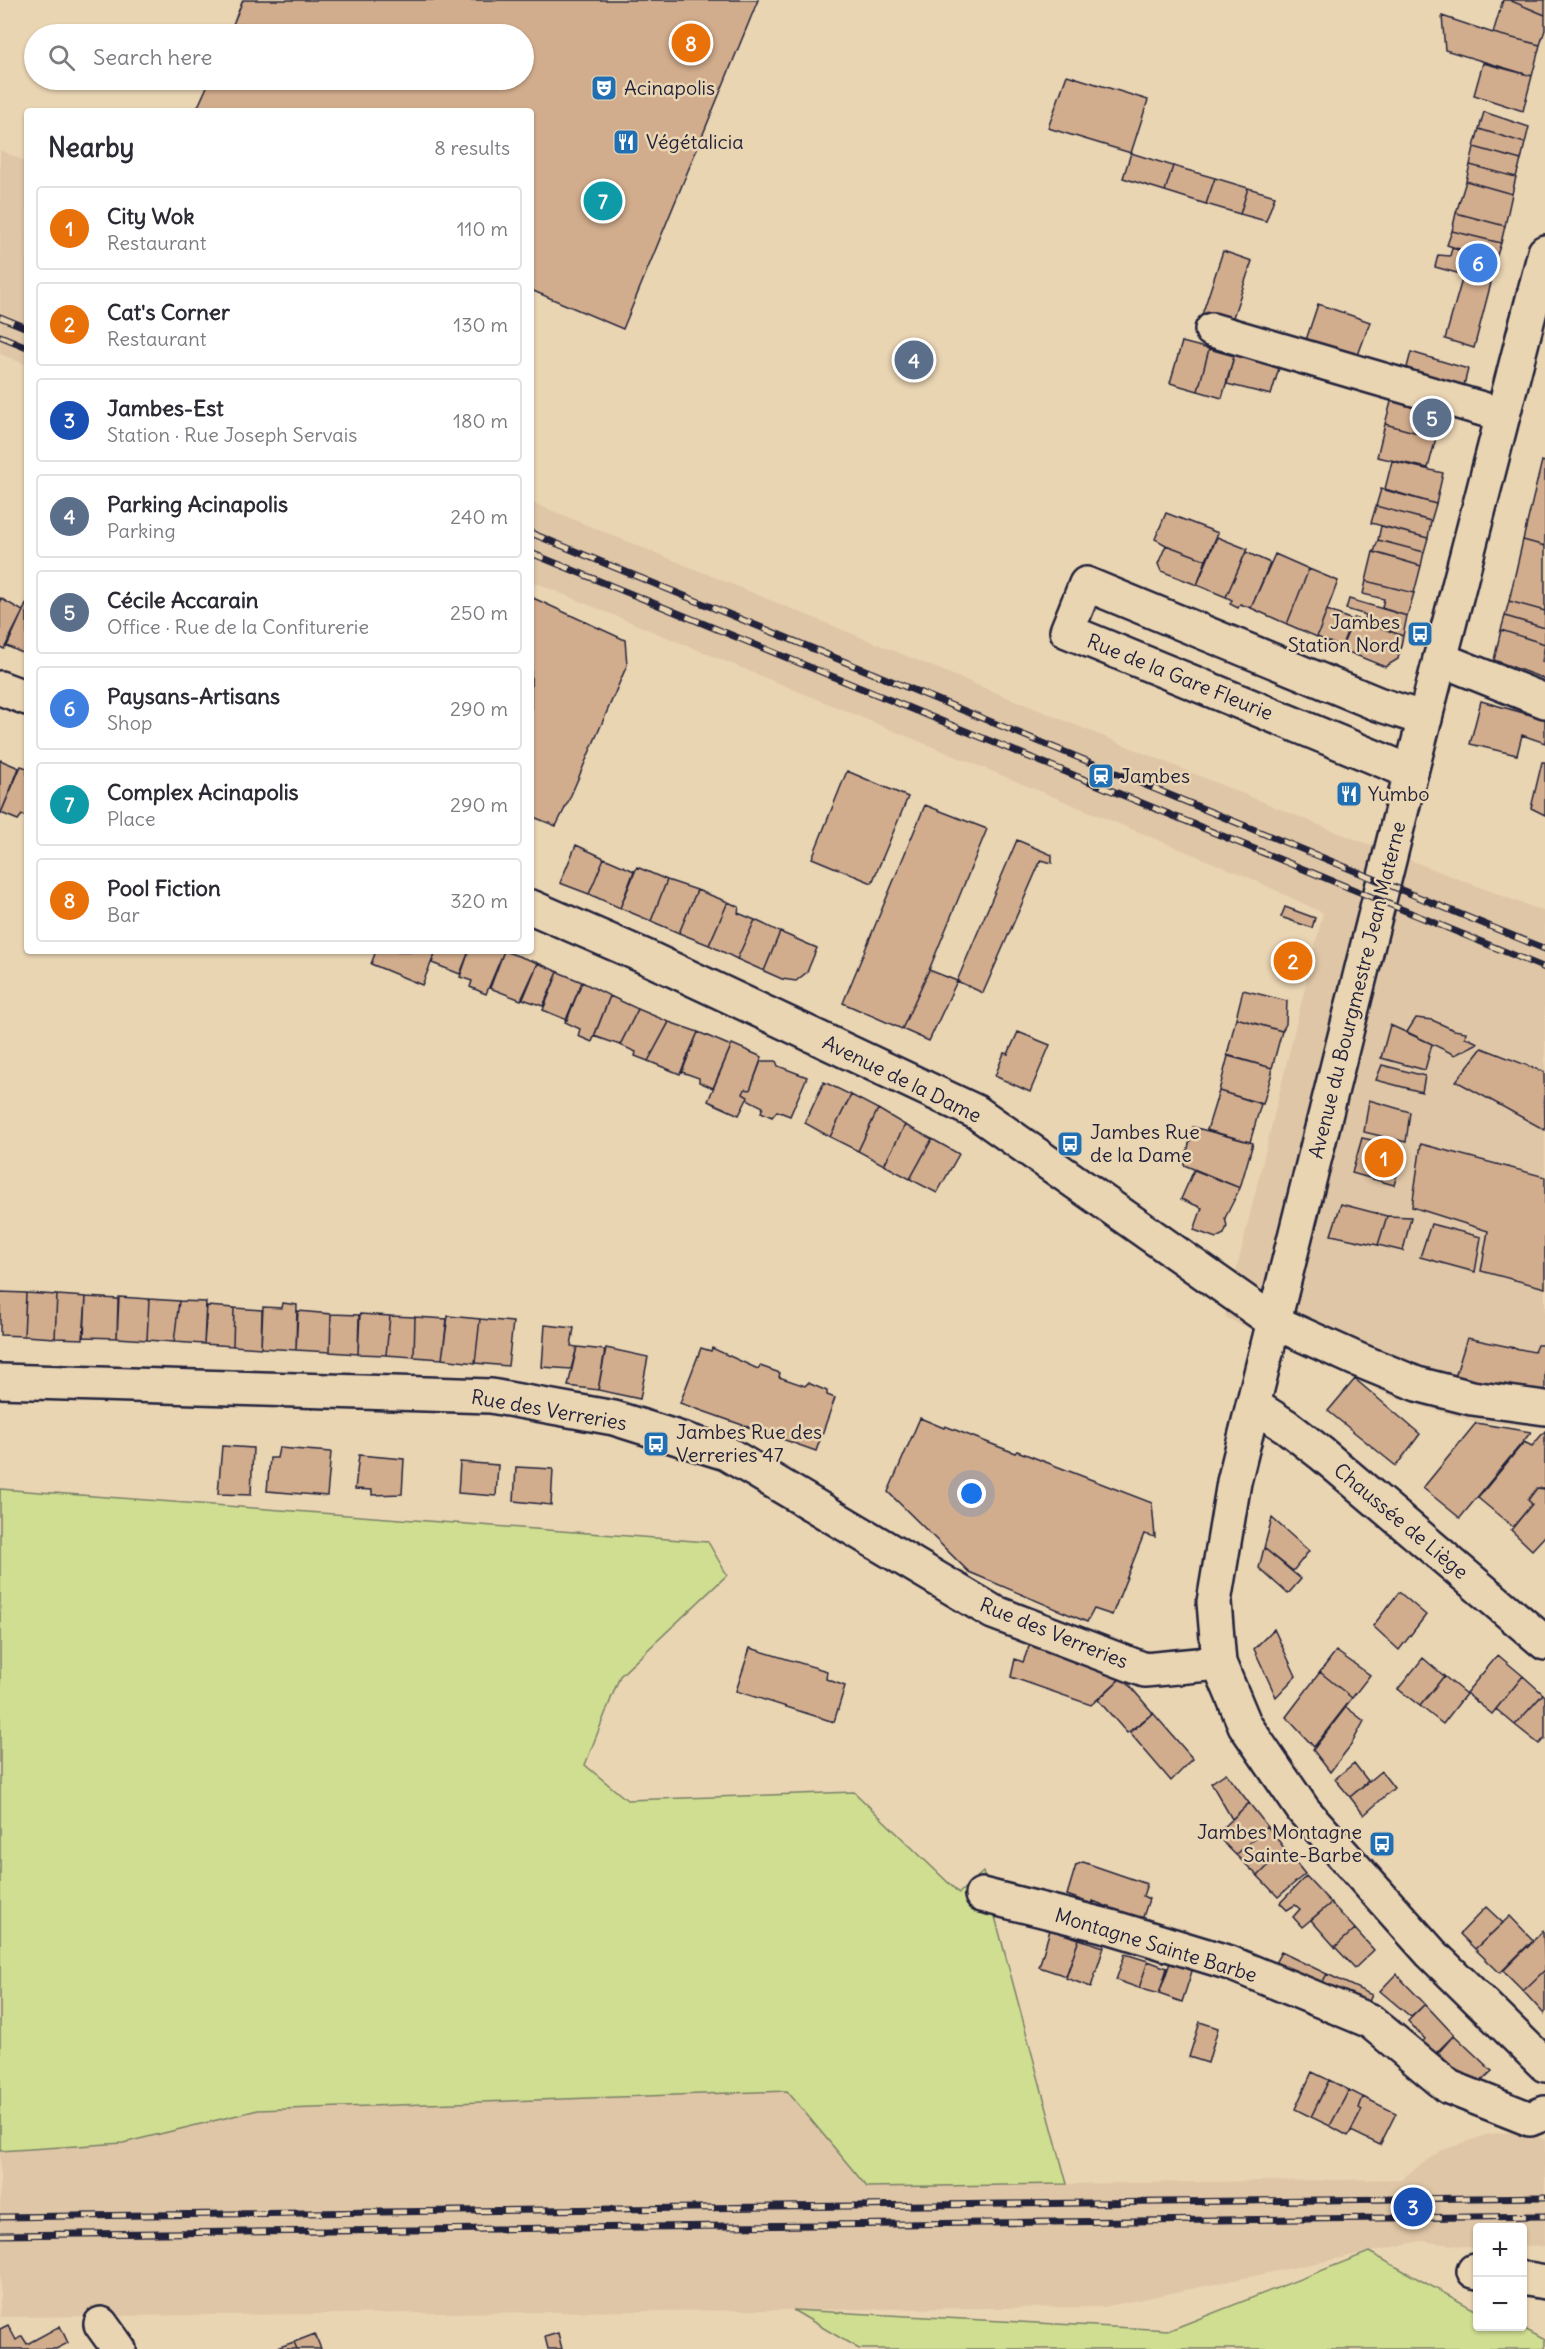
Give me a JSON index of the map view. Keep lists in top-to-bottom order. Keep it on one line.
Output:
{"streets":{"street":["Rue de la Gare Fleurie","Avenue du Bourgmestre Jean Materne","Avenue de la Dame","Rue des Verreries","Chaussée de Liège","Montagne Sainte Barbe"]},"crossings":[["Rue de la Gare Fleurie","Avenue du Bourgmestre Jean Materne"],["Avenue du Bourgmestre Jean Materne","Avenue de la Dame"],["Avenue du Bourgmestre Jean Materne","Rue des Verreries"],["Avenue du Bourgmestre Jean Materne","Chaussée de Liège"]],"places":{"theatre":["Acinapolis"],"restaurant":["Végétalicia","Yumbo"],"bus stop":["Jambes Station Nord","Jambes Rue de la Dame","Jambes Rue des Verreries 47","Jambes Montagne Sainte-Barbe"],"station":["Jambes"]},"page":{"pins":["8","7","6","4","5","2","1","3"],"search":"Search here","heading":["Nearby","8 results"],"list":[{"mark":"1","name":"City Wok","note":"Restaurant","value":"110 m"},{"mark":"2","name":"Cat's Corner","note":"Restaurant","value":"130 m"},{"mark":"3","name":"Jambes-Est","note":"Station · Rue Joseph Servais","value":"180 m"},{"mark":"4","name":"Parking Acinapolis","note":"Parking","value":"240 m"},{"mark":"5","name":"Cécile Accarain","note":"Office · Rue de la Confiturerie","value":"250 m"},{"mark":"6","name":"Paysans-Artisans","note":"Shop","value":"290 m"},{"mark":"7","name":"Complex Acinapolis","note":"Place","value":"290 m"},{"mark":"8","name":"Pool Fiction","note":"Bar","value":"320 m"}],"map_buttons":["+","−"]}}
